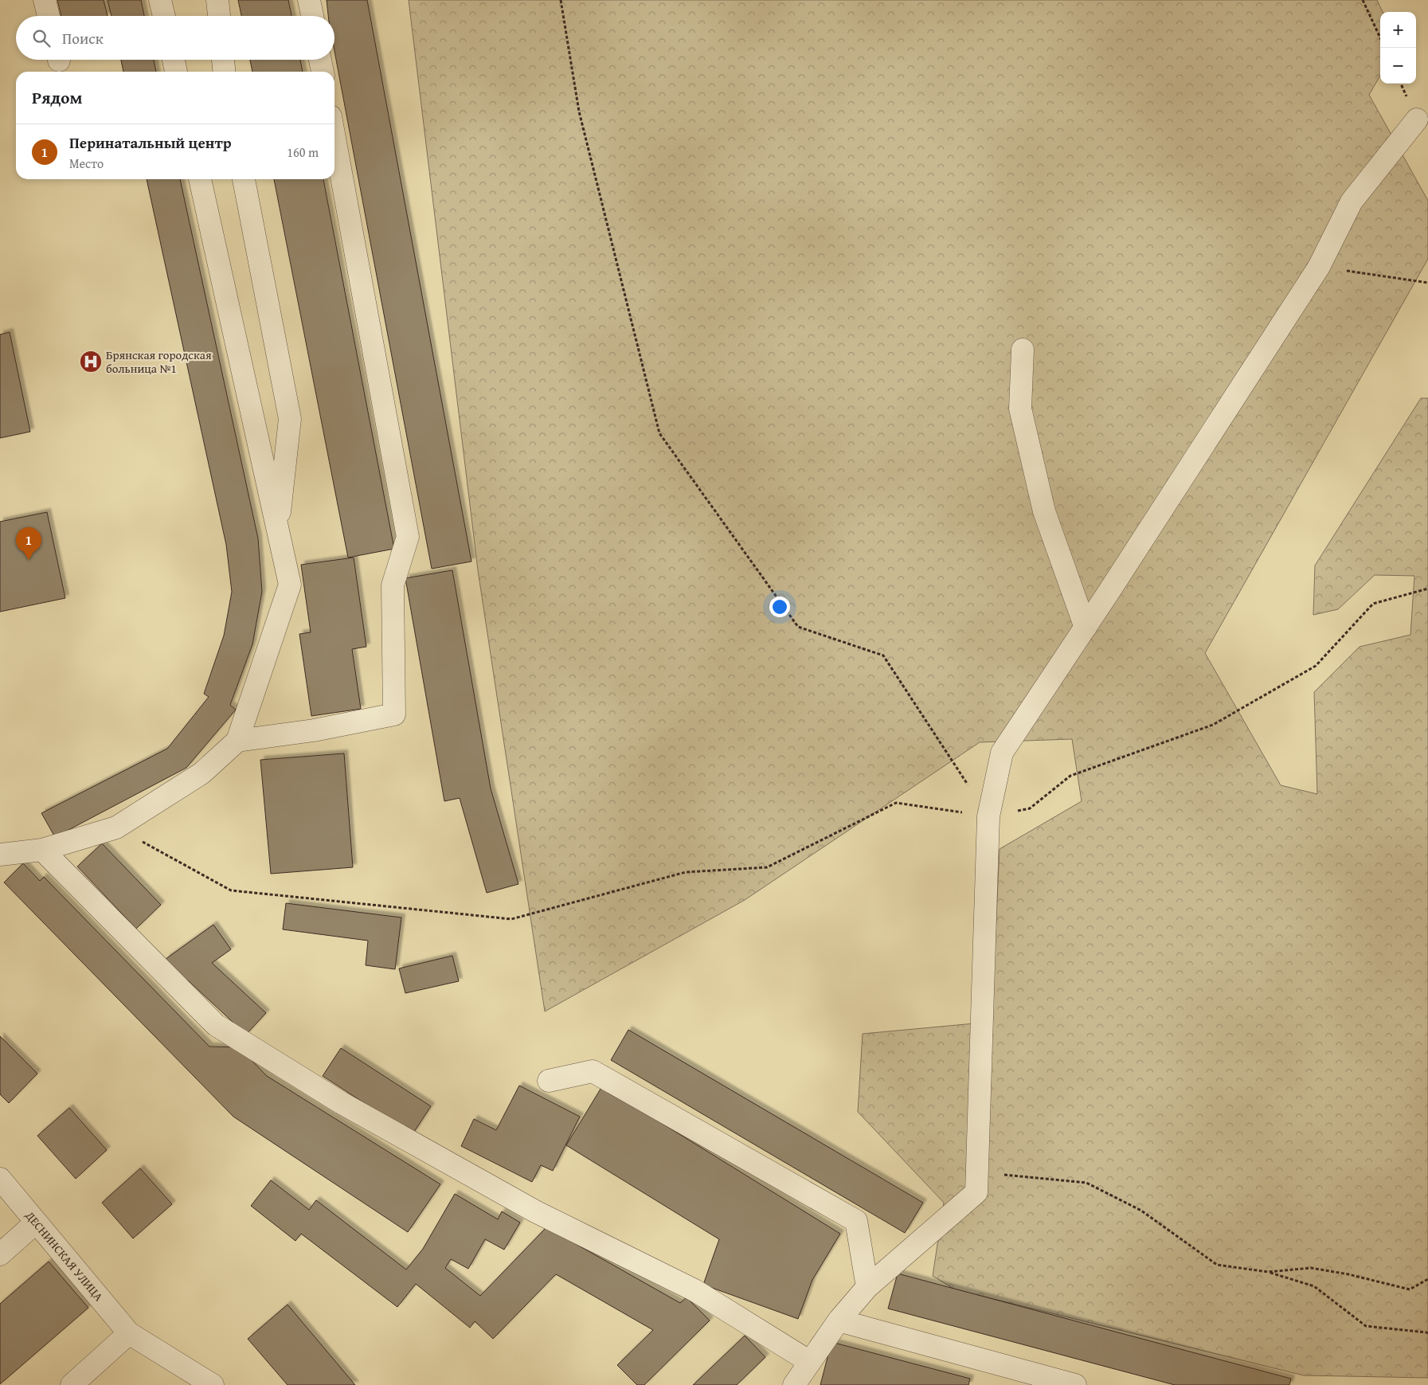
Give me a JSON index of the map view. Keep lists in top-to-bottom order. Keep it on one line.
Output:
{"streets":{"street":["ДЕСНИНСКАЯ УЛИЦА"]},"places":{"hospital":["Брянская городская больница №1"]},"page":{"map_buttons":["+","−"],"search":"Поиск","heading":"Рядом","list":[{"mark":"1","name":"Перинатальный центр","note":"Место","value":"160 m"}],"pins":"1"}}
